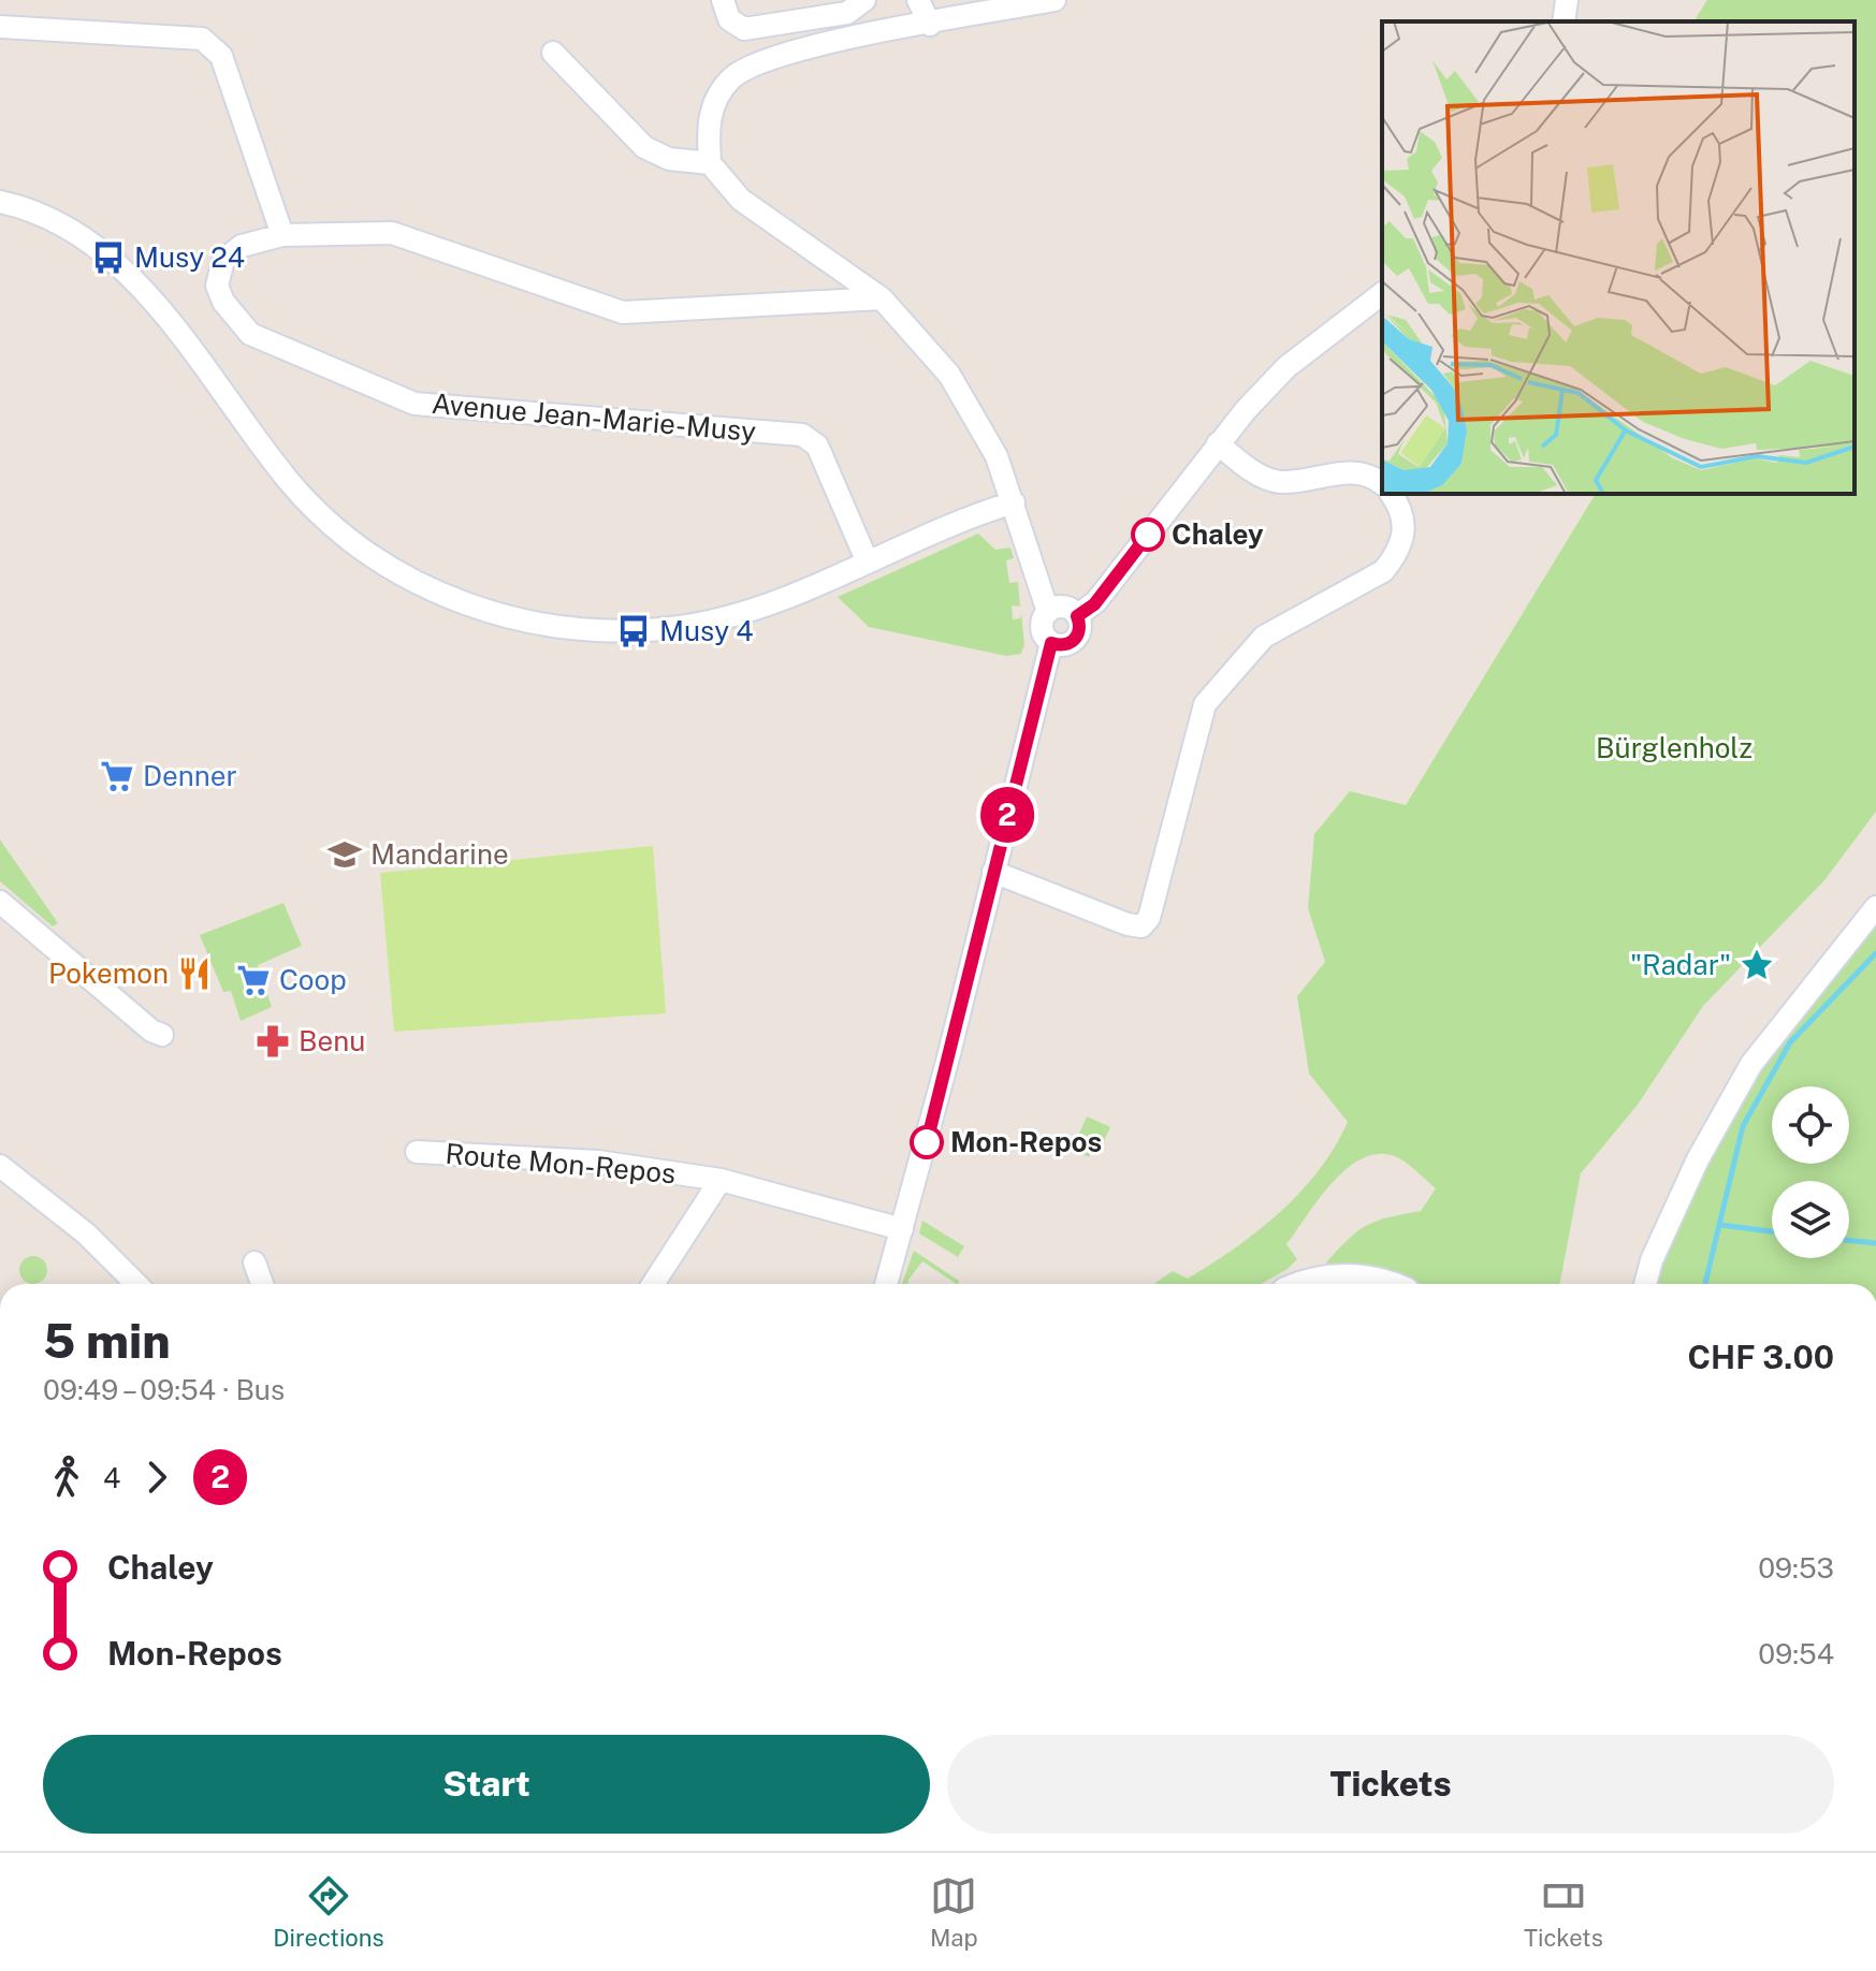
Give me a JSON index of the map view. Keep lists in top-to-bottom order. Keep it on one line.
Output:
{"streets":{"street":["Avenue Jean-Marie-Musy","Route Mon-Repos"]},"parks":["Bürglenholz"],"places":{"bus stop":["Musy 24","Musy 4"],"other":["Chaley","Mon-Repos"],"supermarket":["Denner","Coop"],"school or university":["Mandarine"],"place":["\"Radar\""],"restaurant":["Pokemon"],"pharmacy":["Benu"]},"lines":["bus line 2"],"page":{"on_map":"2","heading":["5 min","09:49 – 09:54 · Bus","CHF 3.00"],"legs":["4","2"],"list":[{"name":"Chaley","value":"09:53"},{"name":"Mon-Repos","value":"09:54"}],"buttons":["Start","Tickets"],"tabs":["Directions","Map","Tickets"]}}
